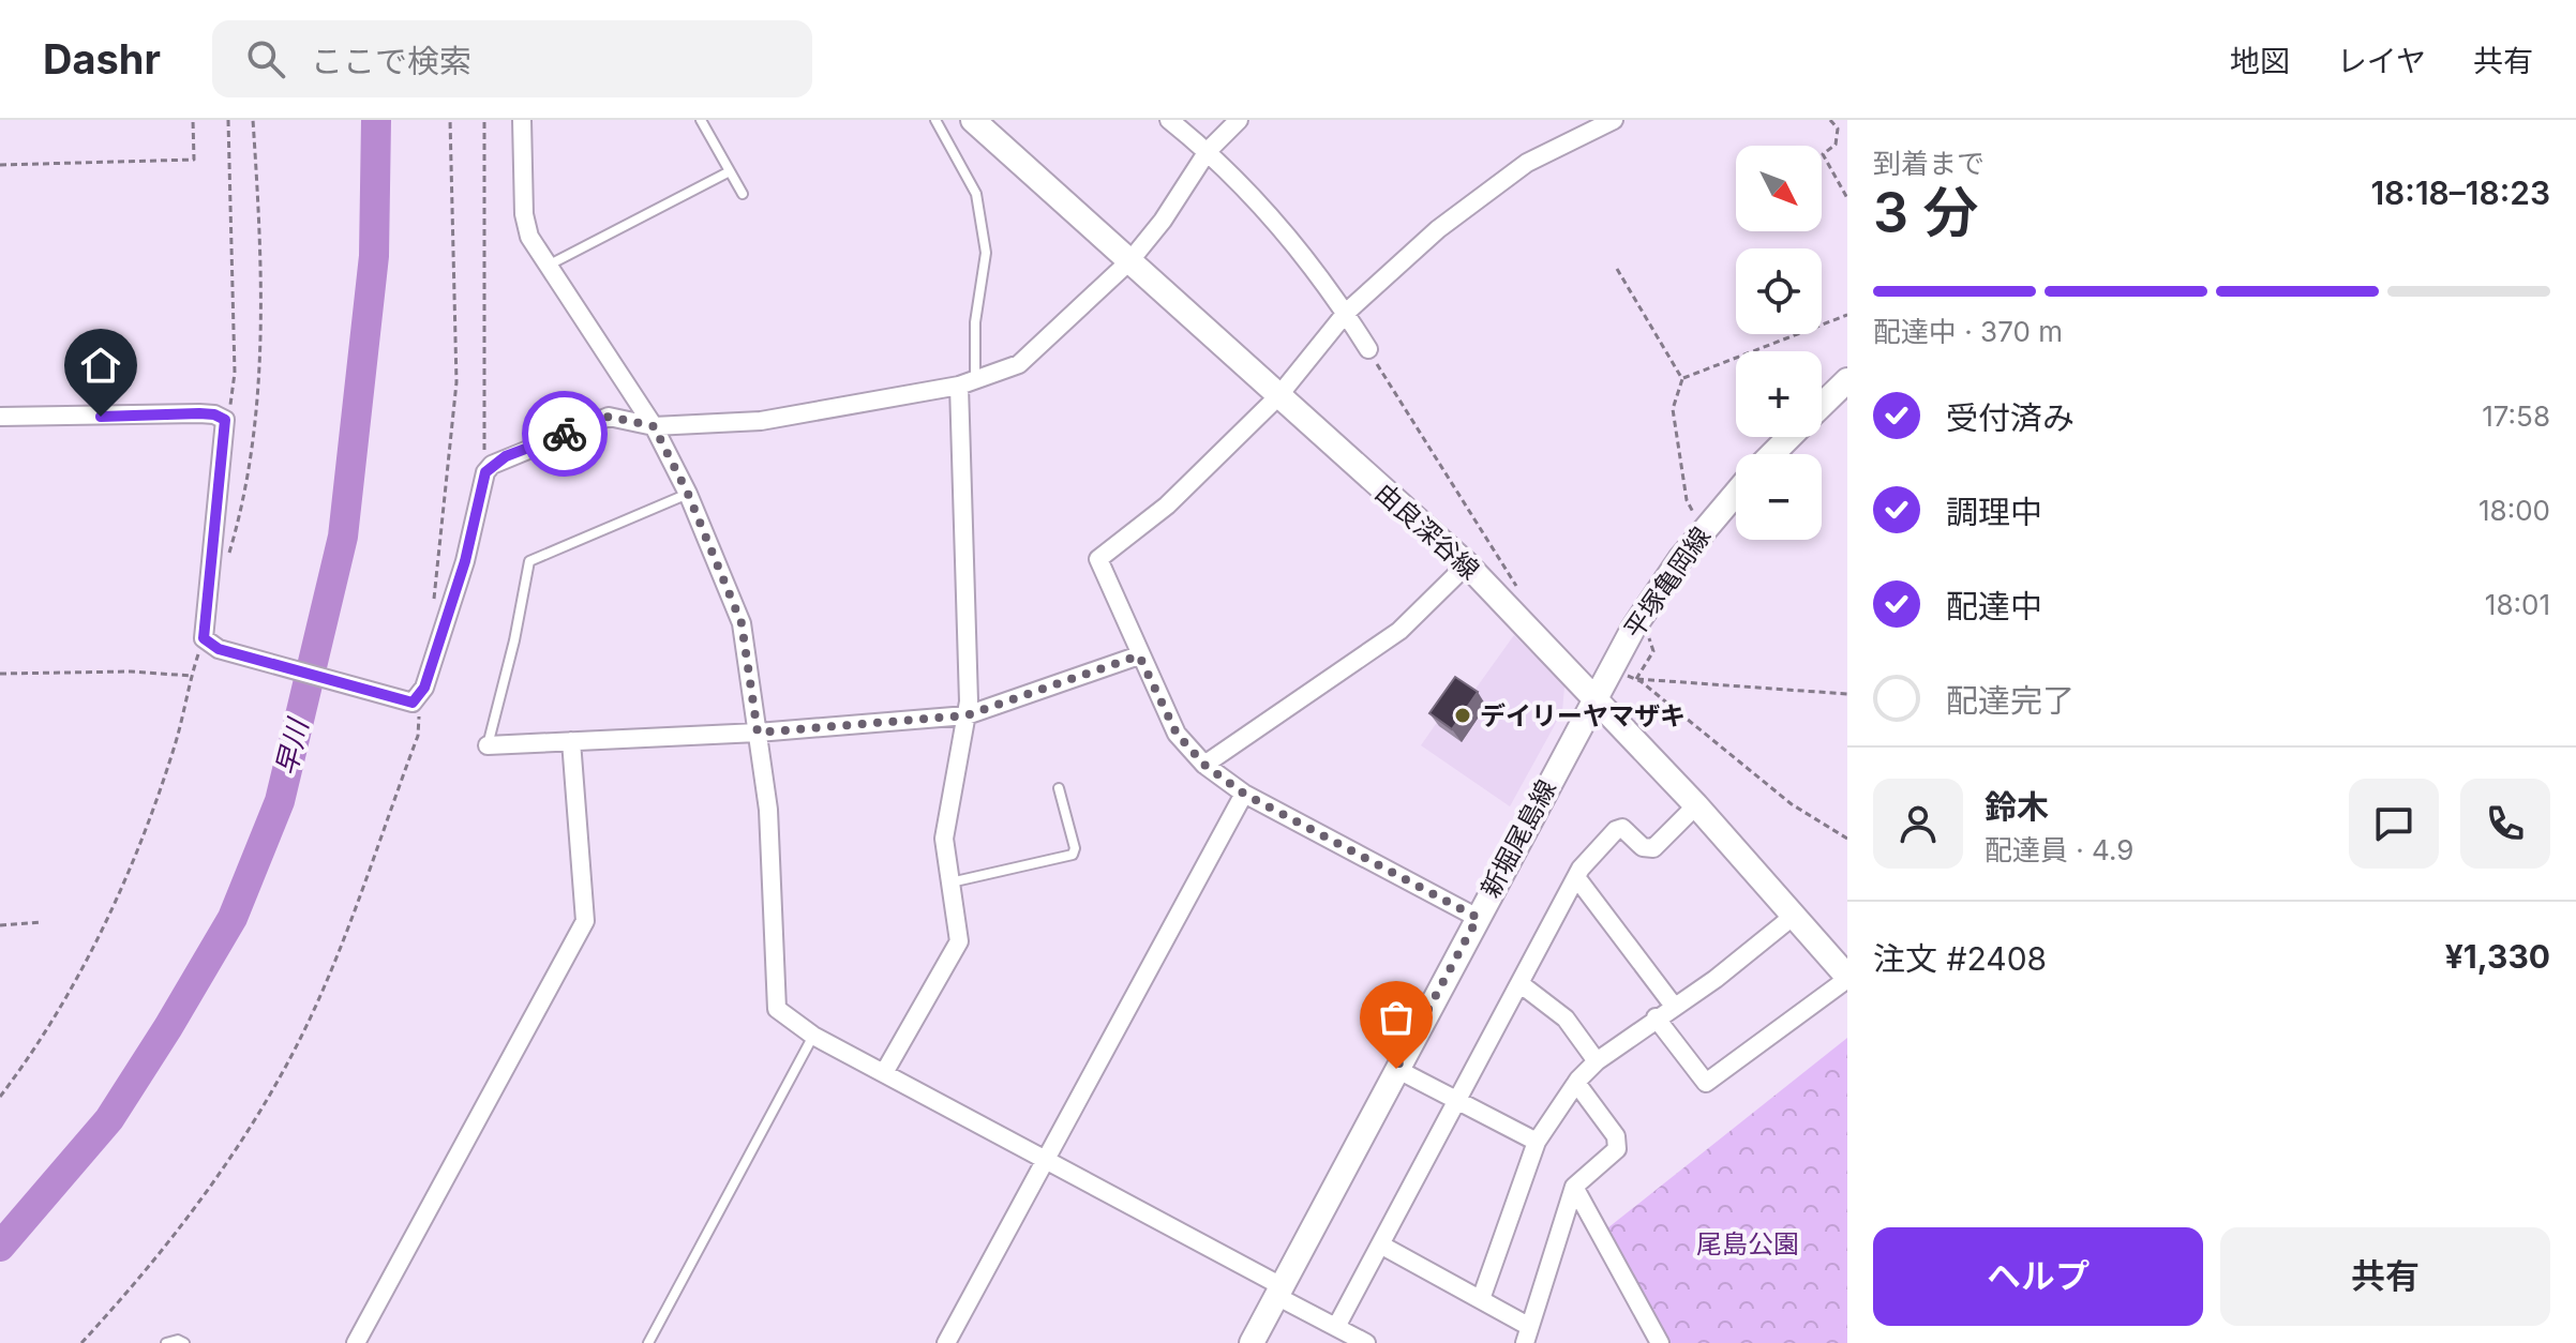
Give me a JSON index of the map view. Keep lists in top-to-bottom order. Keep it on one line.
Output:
{"streets":{"main road":["由良深谷線","平塚亀岡線","新堀尾島線"]},"crossings":[["由良深谷線","平塚亀岡線"],["由良深谷線","新堀尾島線"],["平塚亀岡線","新堀尾島線"]],"water":["早川"],"parks":["尾島公園"],"places":["デイリーヤマザキ"],"north":"bottom right","page":{"header":"Dashr","search":"ここで検索","nav":["地図","レイヤ","共有"],"heading":["3 分","到着まで","18:18–18:23"],"panel":["鈴木","配達員 · 4.9","注文 #2408","¥1,330"],"map_buttons":["+","−"],"bar":"配達中 · 370 m","list":[["受付済み","17:58"],["調理中","18:00"],["配達中","18:01"],"配達完了"],"buttons":["ヘルプ","共有"]}}
